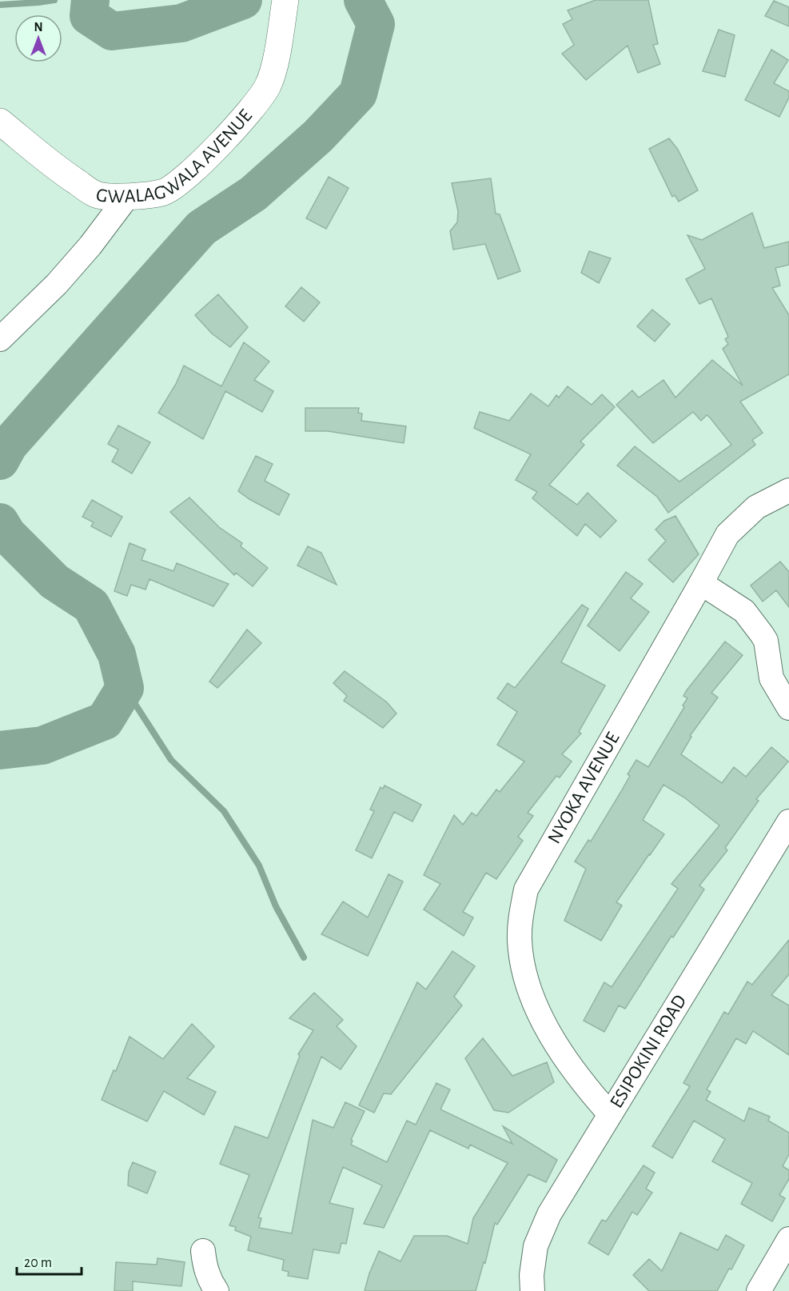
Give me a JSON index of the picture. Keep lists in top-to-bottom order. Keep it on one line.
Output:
{"streets":{"street":["GWALAGWALA AVENUE","NYOKA AVENUE","ESIPOKINI ROAD"]},"crossings":[["NYOKA AVENUE","ESIPOKINI ROAD"]],"scale_bar":"20 m","north":"top"}
